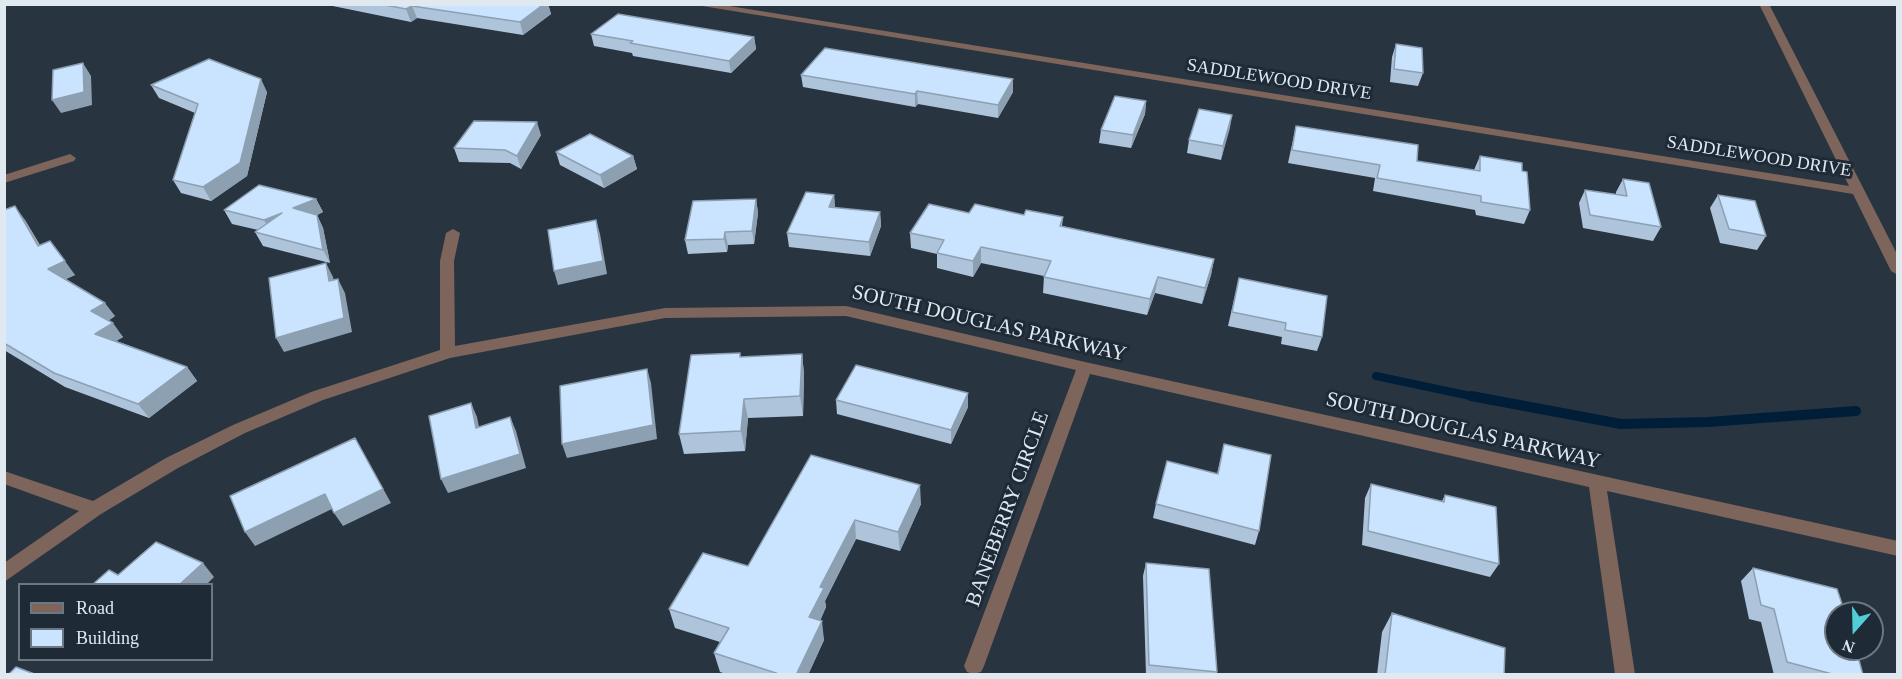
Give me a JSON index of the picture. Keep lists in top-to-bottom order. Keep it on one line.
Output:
{"streets":{"street":["SADDLEWOOD DRIVE","SOUTH DOUGLAS PARKWAY","BANEBERRY CIRCLE"]},"crossings":[["SOUTH DOUGLAS PARKWAY","BANEBERRY CIRCLE"]],"legend":["Road","Building"],"north":"bottom"}
